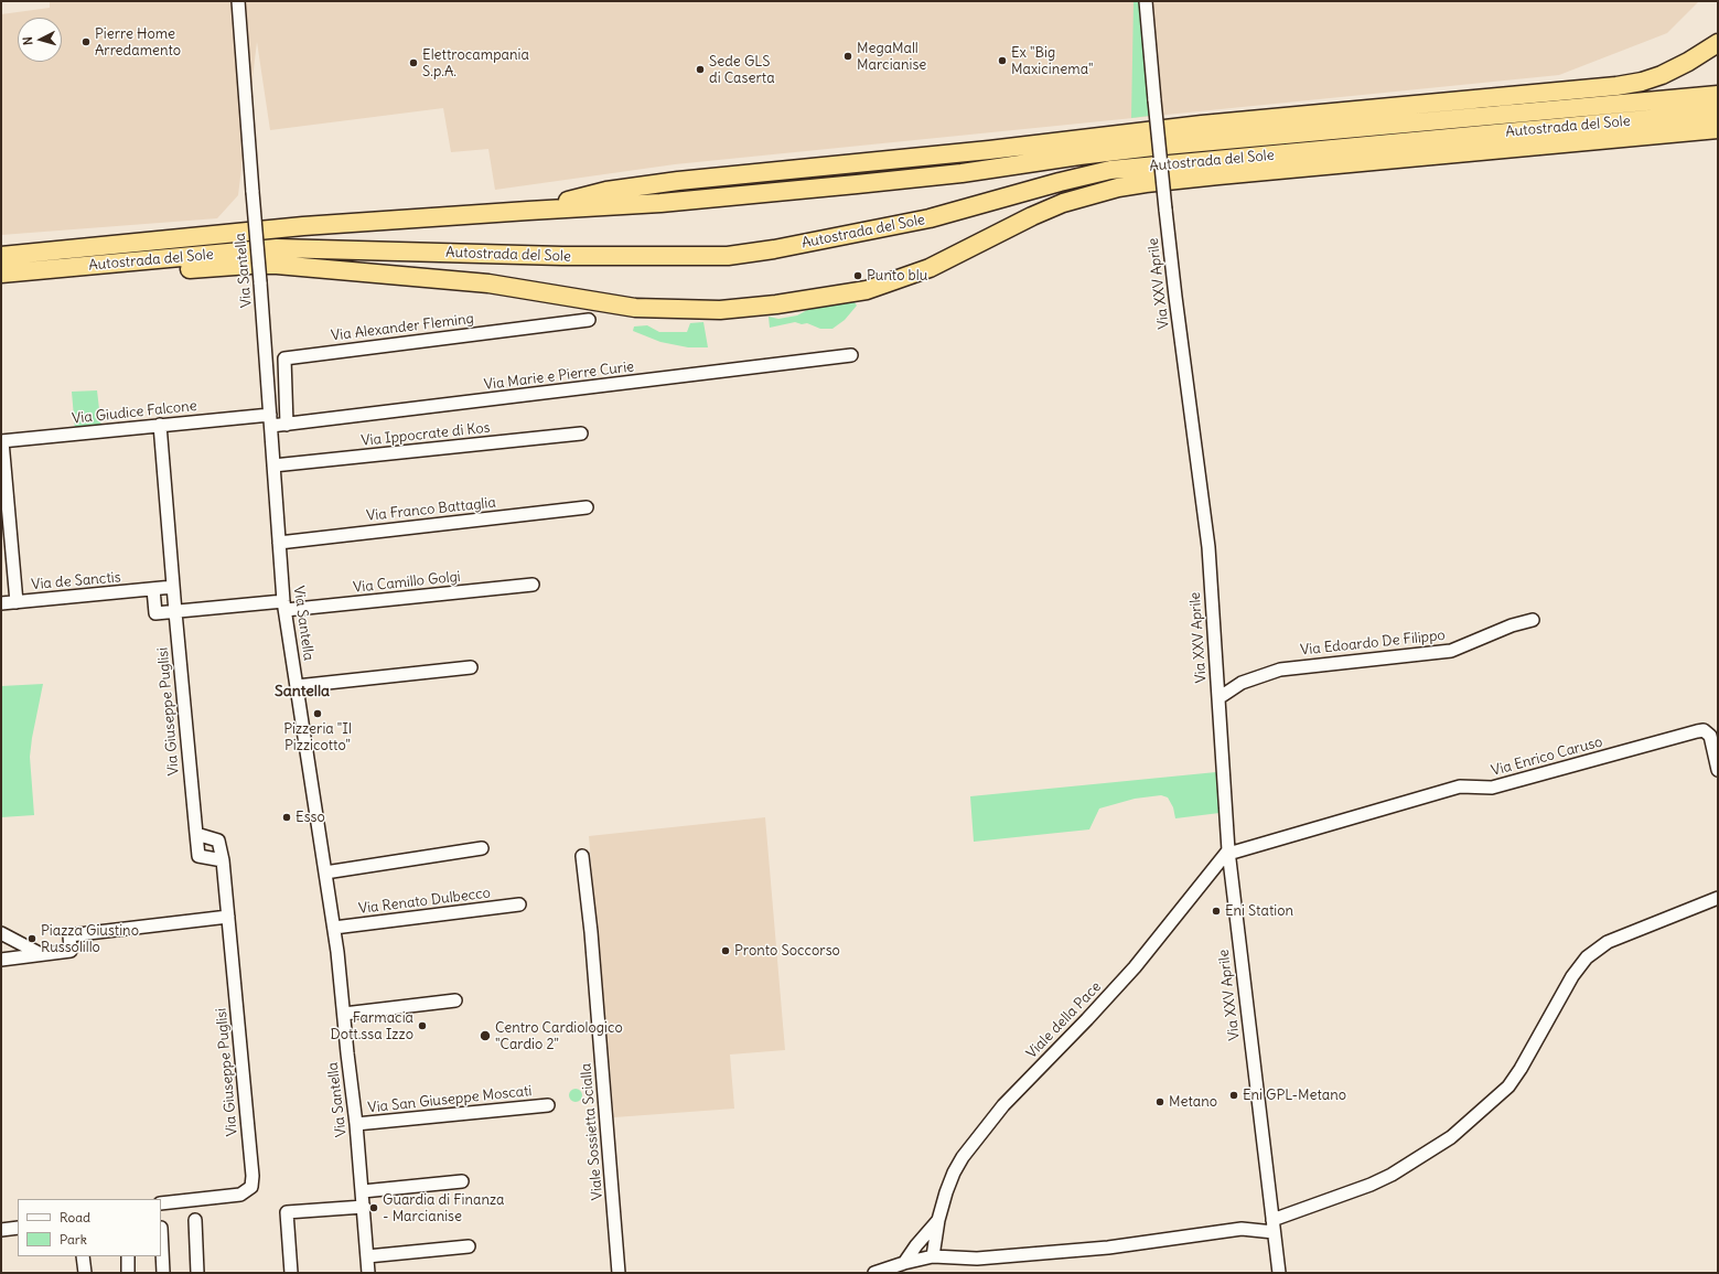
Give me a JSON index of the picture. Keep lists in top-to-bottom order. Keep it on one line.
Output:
{"streets":{"highway":["Autostrada del Sole"],"street":["Via Santella","Via XXV Aprile","Via Alexander Fleming","Via Marie e Pierre Curie","Via Giudice Falcone","Via Ippocrate di Kos","Via Franco Battaglia","Via de Sanctis","Via Camillo Golgi","Via Edoardo De Filippo","Via Giuseppe Puglisi","Via Enrico Caruso","Via Renato Dulbecco","Viale della Pace","Via San Giuseppe Moscati","Viale Sossietta Scialla"]},"crossings":[["Via Santella","Via Marie e Pierre Curie"],["Via Santella","Via Giudice Falcone"],["Via Santella","Via Ippocrate di Kos"],["Via Santella","Via Franco Battaglia"],["Via Santella","Via Camillo Golgi"],["Via Santella","Via Renato Dulbecco"],["Via Santella","Via San Giuseppe Moscati"],["Via XXV Aprile","Via Edoardo De Filippo"],["Via XXV Aprile","Via Enrico Caruso"],["Via XXV Aprile","Viale della Pace"],["Via Alexander Fleming","Via Marie e Pierre Curie"],["Via Marie e Pierre Curie","Via Giudice Falcone"],["Via Giudice Falcone","Via Giuseppe Puglisi"],["Via de Sanctis","Via Giuseppe Puglisi"],["Via Enrico Caruso","Viale della Pace"]],"districts":["Santella"],"places":["Pierre Home Arredamento","MegaMall Marcianise","Ex \"Big Maxicinema\"","Elettrocampania S.p.A.","Sede GLS di Caserta","Punto blu","Pizzeria \"Il Pizzicotto\"","Esso","Eni Station","Piazza Giustino Russolillo","Pronto Soccorso","Farmacia Dott.ssa Izzo","Centro Cardiologico \"Cardio 2\"","Eni GPL-Metano","Metano","Guardia di Finanza - Marcianise"],"legend":["Road","Park"],"north":"left"}
